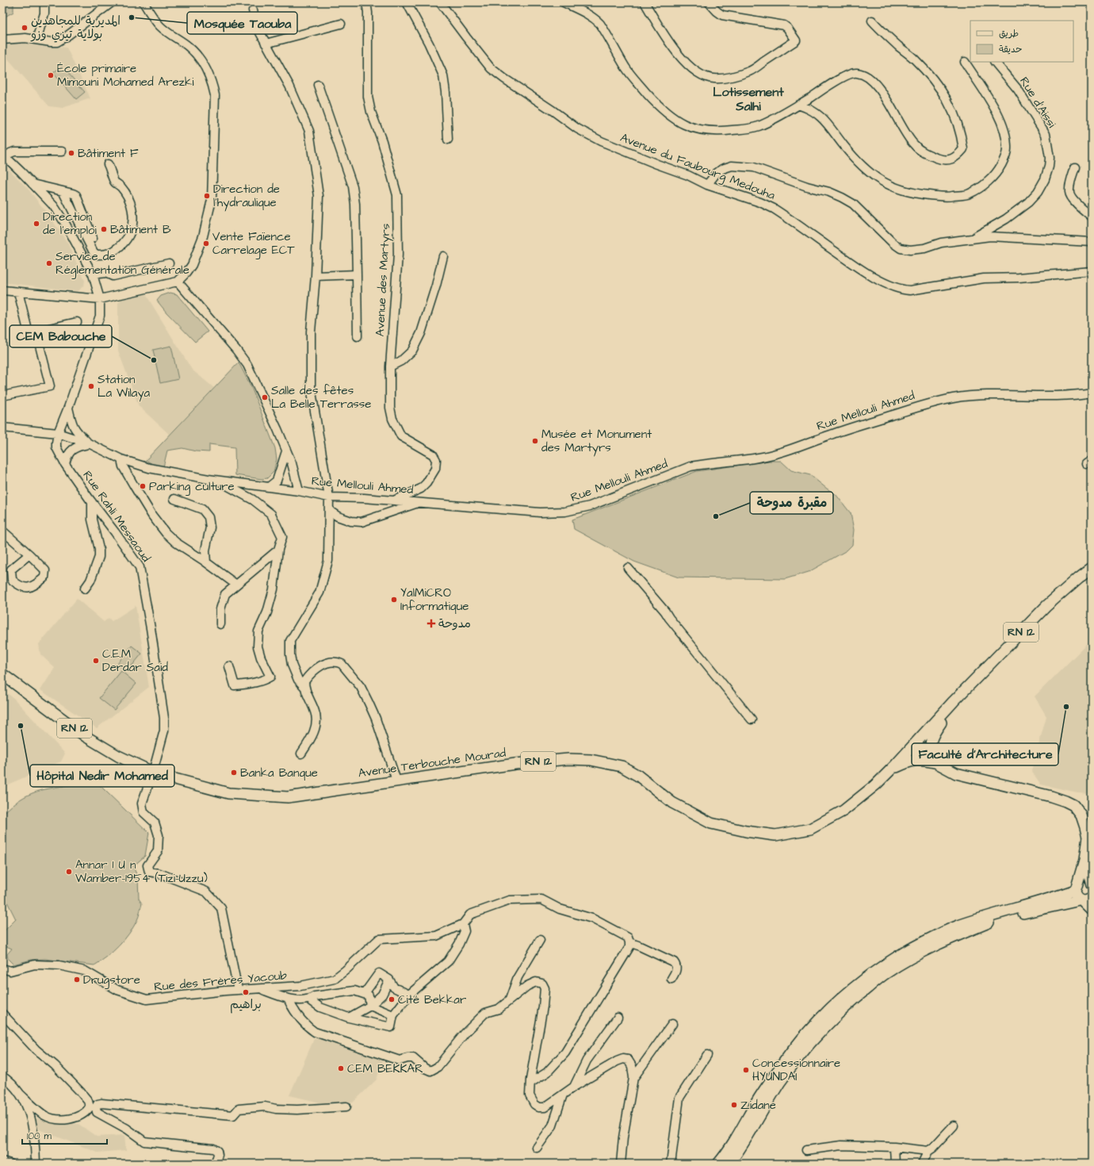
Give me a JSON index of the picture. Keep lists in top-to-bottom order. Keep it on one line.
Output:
{"streets":{"main road":["RN 12","Avenue Terbouche Mourad"],"street":["Rue d'Aissi","Avenue du Faubourg Medouha","Avenue des Martyrs","Rue Mellouli Ahmed","Rue Rahli Messaoud","Rue des Frères Yacoub"]},"crossings":[["Avenue des Martyrs","Rue Mellouli Ahmed"],["Rue Mellouli Ahmed","Rue Rahli Messaoud"],["Rue Rahli Messaoud","RN 12"],["Rue Rahli Messaoud","Avenue Terbouche Mourad"],["Rue Rahli Messaoud","Rue des Frères Yacoub"],["RN 12","Avenue Terbouche Mourad"]],"districts":["Lotissement Salhi"],"places":{"other":["Mosquée Taouba","المديرية للمجاهدين بولاية تيزي وزو","École primaire Mimouni Mohamed Arezki","Bâtiment F","Direction de l'hydraulique","Direction de l'emploi","Bâtiment B","Vente Faïence Carrelage ECT","Service de Réglementation Générale","CEM Babouche","Station La Wilaya","Salle des fêtes La Belle Terrasse","Musée et Monument des Martyrs","Parking culture","مقبرة مدوحة","YalMiCRO Informatique","C.E.M Derdar Said","Faculté d'Architecture","Hôpital Nedir Mohamed","Banka Banque","Annar 1 U n Wamber-1954 (Tizi-Uzzu)","Drugstore","براهيم","Cité Bekkar","CEM BEKKAR","Concessionnaire HYUNDAI","Zidane"],"health":["مدوحة"]},"legend":["طريق","حديقة"],"scale_bar":"100 m"}
